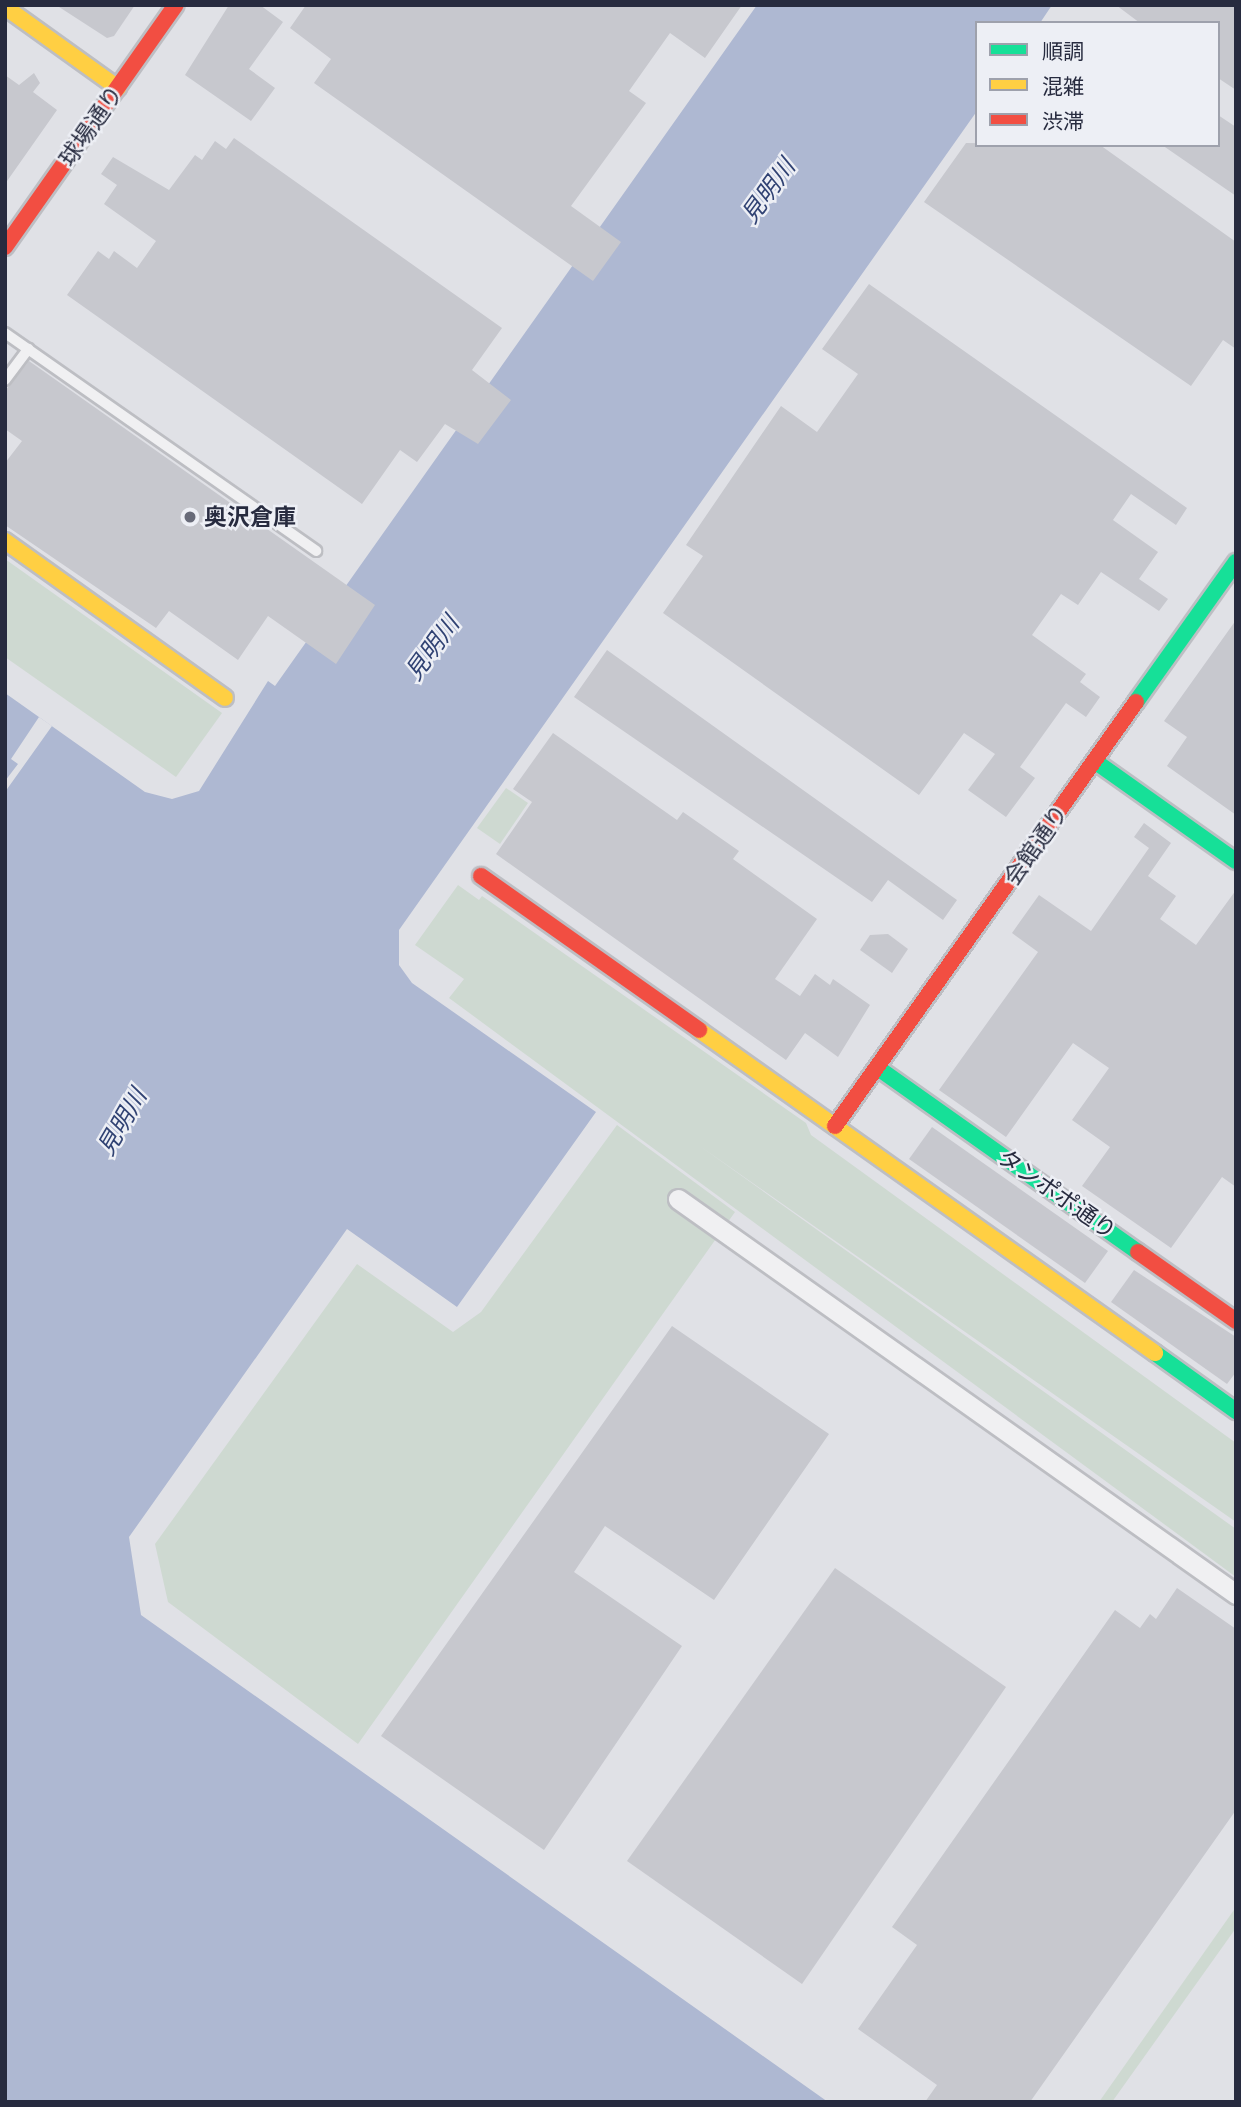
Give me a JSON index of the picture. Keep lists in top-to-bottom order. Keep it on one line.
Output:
{"streets":{"street":["球場通り","会館通り","タンポポ通り"]},"crossings":[["会館通り","タンポポ通り"]],"water":["見明川"],"places":["奥沢倉庫"],"legend":["順調","混雑","渋滞"]}
